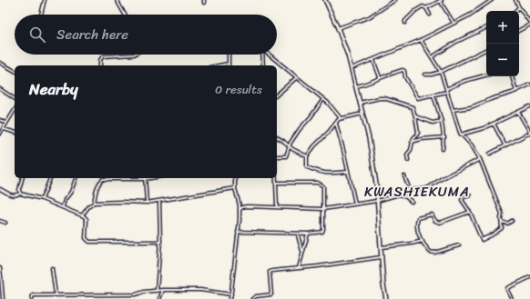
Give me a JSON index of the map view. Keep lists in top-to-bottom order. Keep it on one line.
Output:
{"districts":["KWASHIEKUMA"],"page":{"map_buttons":["+","−"],"search":"Search here","heading":["Nearby","0 results"]}}
